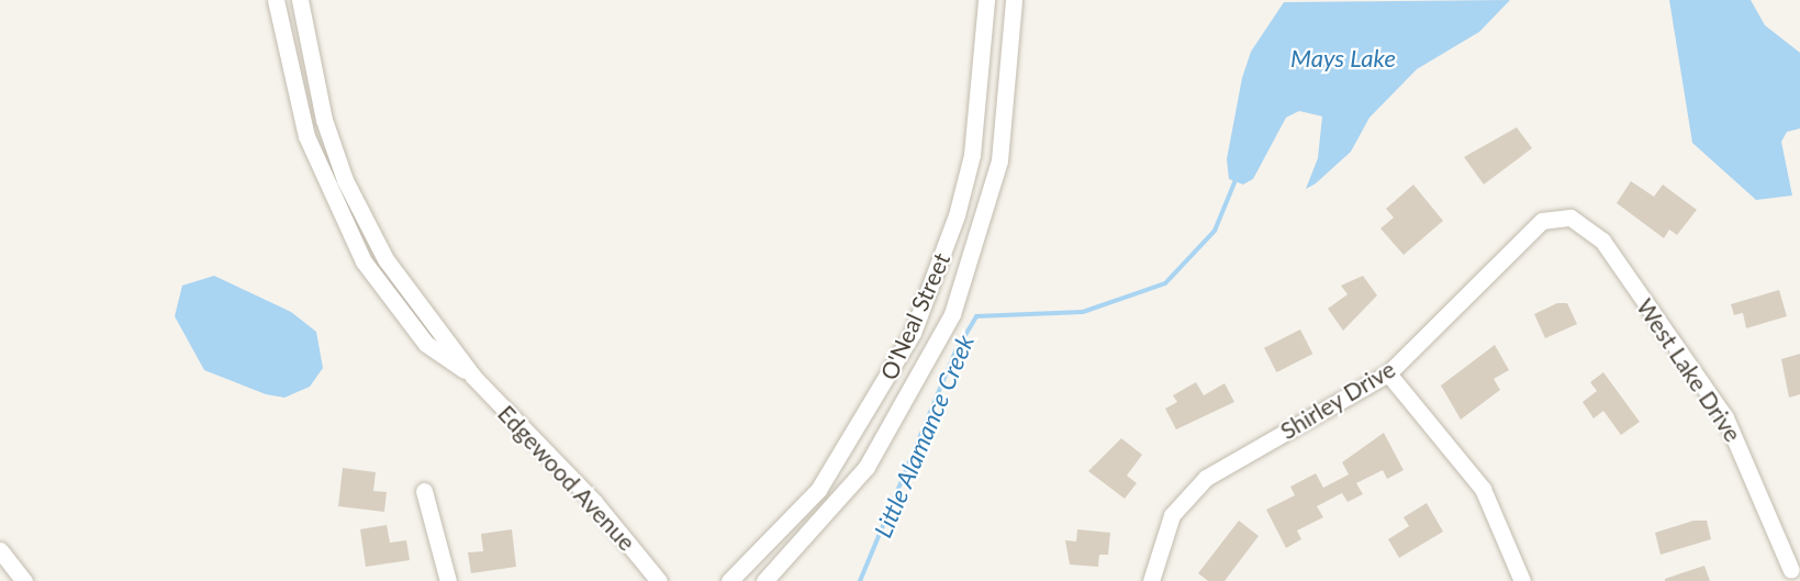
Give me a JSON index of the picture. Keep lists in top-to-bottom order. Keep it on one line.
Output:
{"streets":{"street":["O'Neal Street","West Lake Drive","Shirley Drive","Edgewood Avenue"]},"crossings":[["West Lake Drive","Shirley Drive"]],"water":["Mays Lake","Little Alamance Creek"]}
